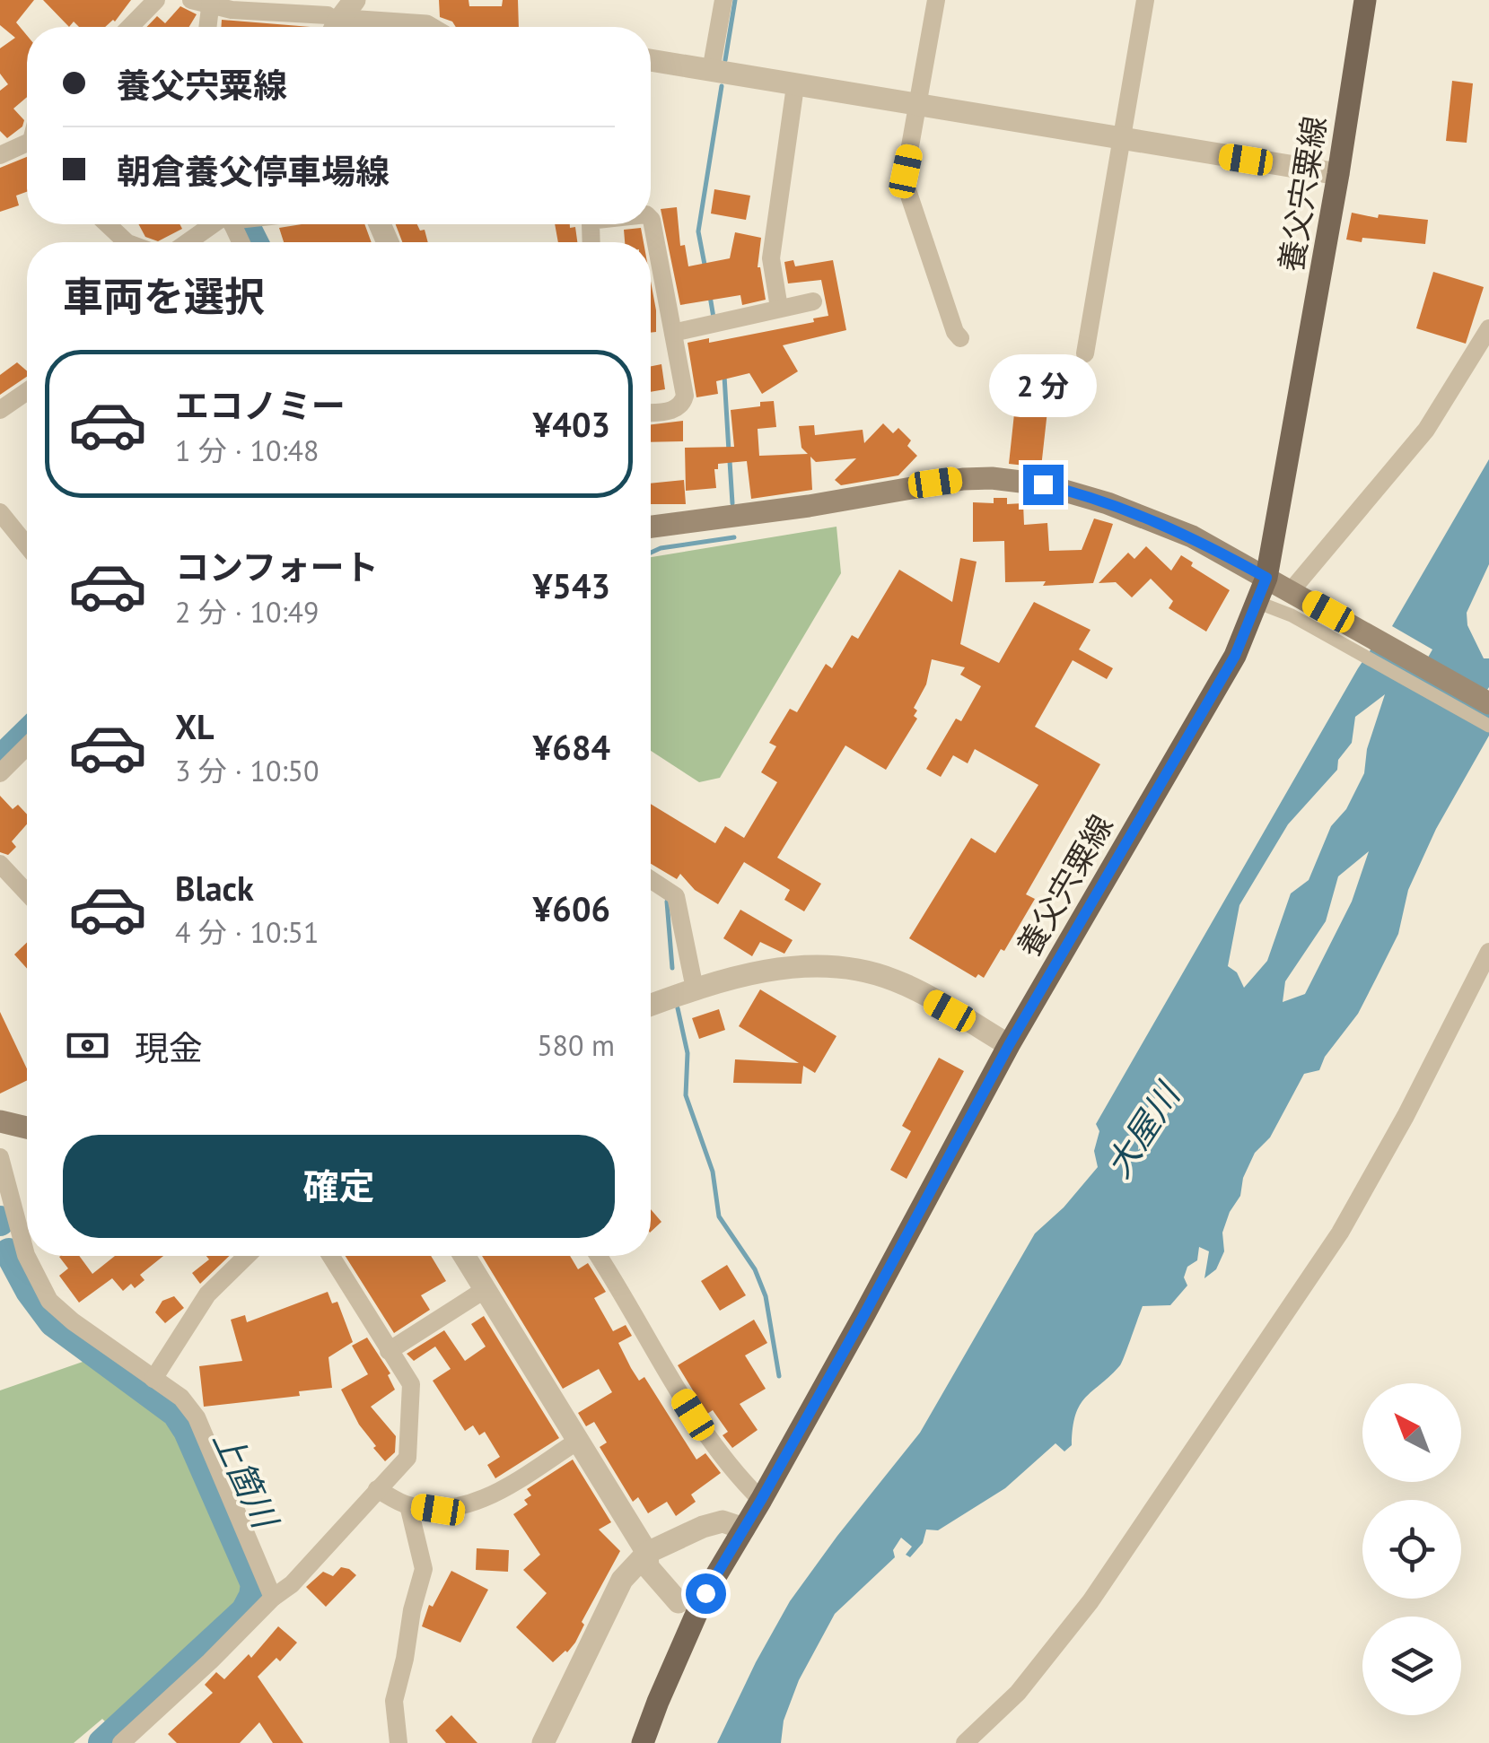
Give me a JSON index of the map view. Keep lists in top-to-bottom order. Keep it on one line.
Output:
{"streets":{"main road":["養父宍粟線"]},"water":["大屋川","上箇川"],"north":"top left","page":{"banner":["養父宍粟線","朝倉養父停車場線"],"heading":"車両を選択","list":[{"name":"エコノミー","note":"1 分 · 10:48","value":"¥403"},{"name":"コンフォート","note":"2 分 · 10:49","value":"¥543"},{"name":"XL","note":"3 分 · 10:50","value":"¥684"},{"name":"Black","note":"4 分 · 10:51","value":"¥606"}],"bubble":"2 分","pay":["現金","580 m"],"buttons":"確定"}}
